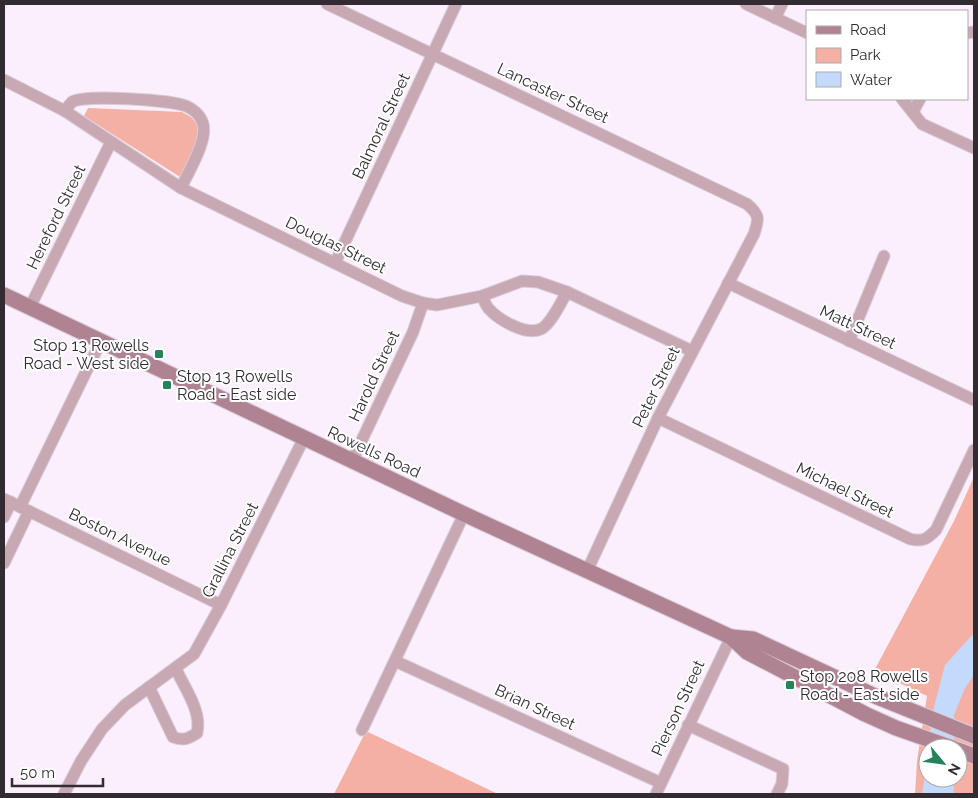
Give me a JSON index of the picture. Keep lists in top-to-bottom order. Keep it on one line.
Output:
{"streets":{"main road":["Rowells Road"],"street":["Lancaster Street","Balmoral Street","Hereford Street","Douglas Street","Matt Street","Harold Street","Peter Street","Michael Street","Boston Avenue","Grallina Street","Brian Street","Pierson Street"]},"crossings":[["Lancaster Street","Balmoral Street"],["Lancaster Street","Peter Street"],["Balmoral Street","Douglas Street"],["Hereford Street","Douglas Street"],["Hereford Street","Rowells Road"],["Douglas Street","Harold Street"],["Douglas Street","Peter Street"],["Matt Street","Peter Street"],["Harold Street","Rowells Road"],["Peter Street","Rowells Road"],["Peter Street","Michael Street"],["Rowells Road","Grallina Street"],["Rowells Road","Pierson Street"],["Boston Avenue","Grallina Street"],["Brian Street","Pierson Street"]],"places":{"transit":["Stop 13 Rowells Road - West side","Stop 13 Rowells Road - East side","Stop 208 Rowells Road - East side"]},"legend":["Road","Park","Water"],"scale_bar":"50 m","north":"bottom right"}
